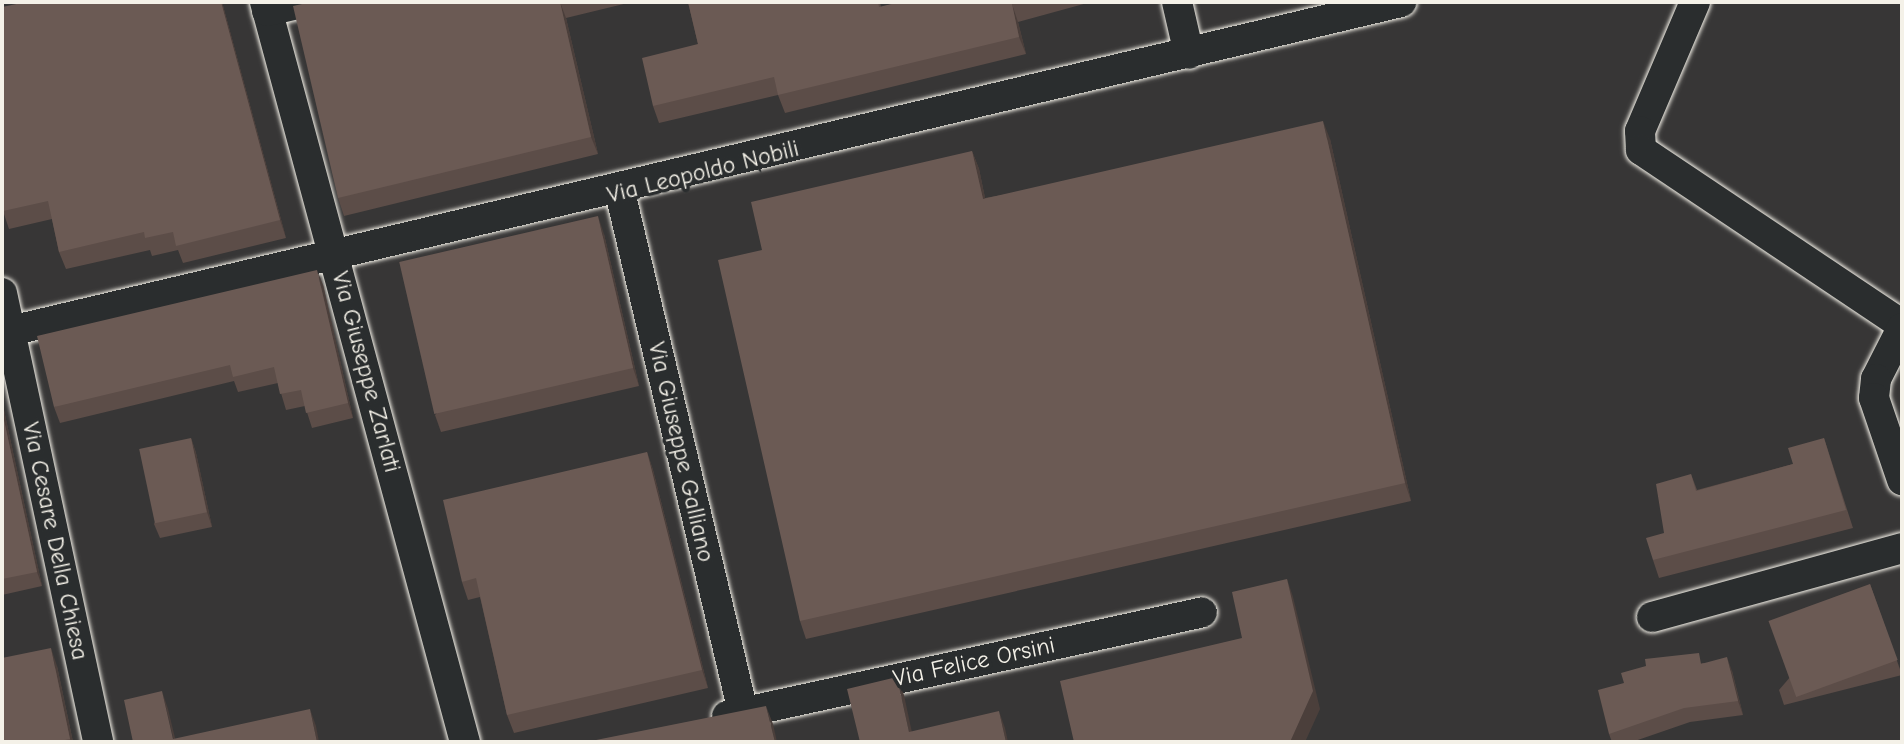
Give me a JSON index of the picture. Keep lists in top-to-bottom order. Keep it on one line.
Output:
{"streets":{"street":["Via Leopoldo Nobili","Via Giuseppe Zarlati","Via Giuseppe Galliano","Via Cesare Della Chiesa","Via Felice Orsini"]},"crossings":[["Via Leopoldo Nobili","Via Giuseppe Zarlati"],["Via Leopoldo Nobili","Via Giuseppe Galliano"],["Via Leopoldo Nobili","Via Cesare Della Chiesa"],["Via Giuseppe Galliano","Via Felice Orsini"]]}
